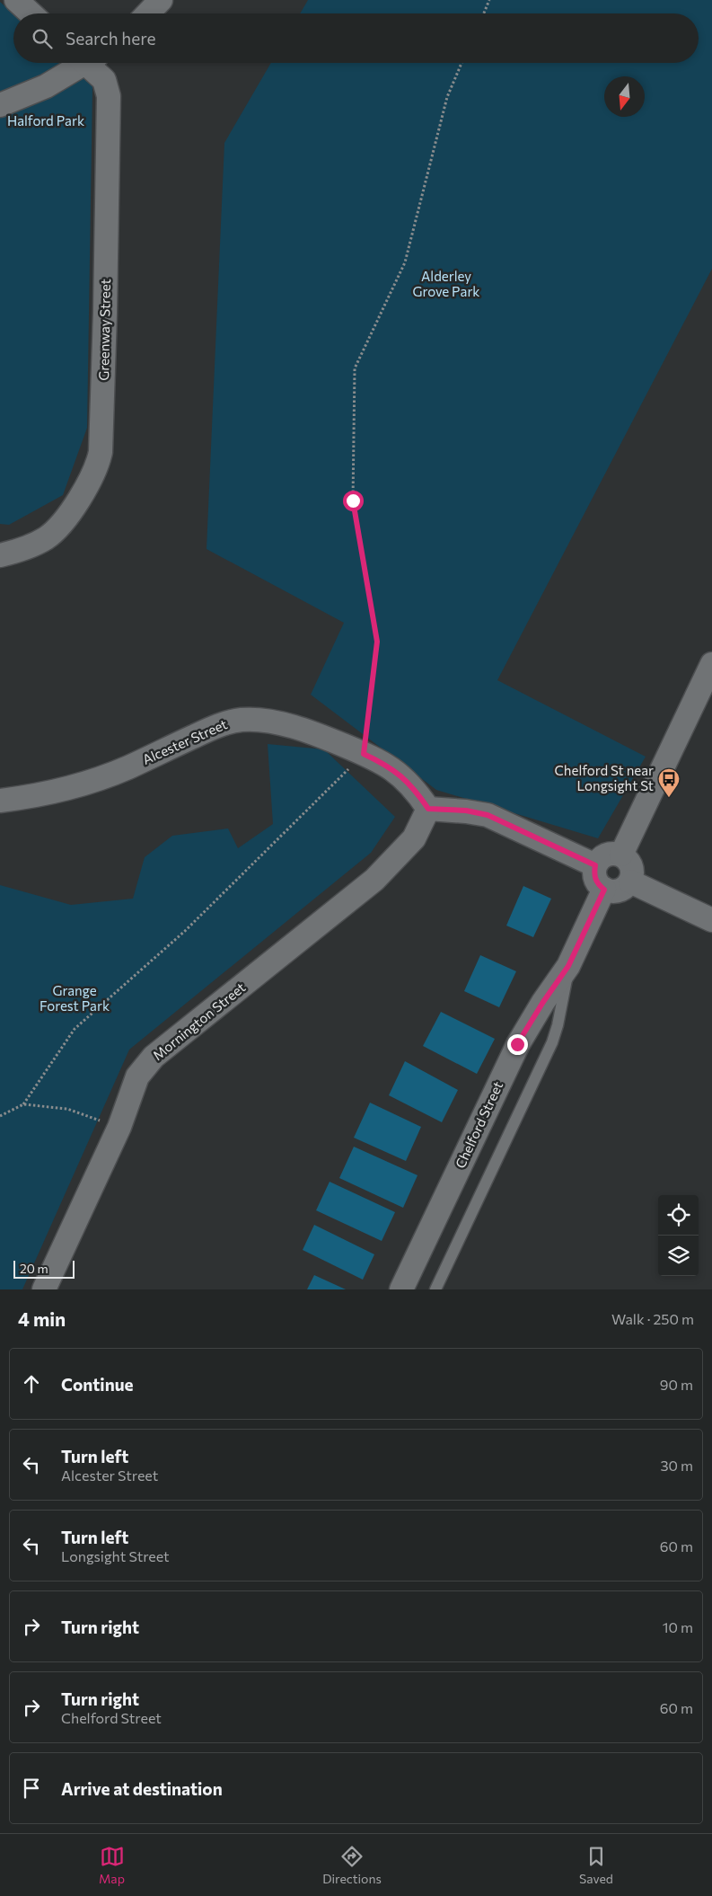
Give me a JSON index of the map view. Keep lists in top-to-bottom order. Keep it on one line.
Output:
{"streets":{"street":["Greenway Street","Alcester Street","Mornington Street","Chelford Street"]},"crossings":[["Alcester Street","Mornington Street"]],"parks":["Halford Park","Alderley Grove Park","Grange Forest Park"],"places":{"bus stop":["Chelford St near Longsight St"]},"scale_bar":"20 m","north":"bottom","page":{"search":"Search here","scale":"20 m","heading":["4 min","Walk · 250 m"],"list":[["Continue","90 m"],["Turn left","Alcester Street","30 m"],["Turn left","Longsight Street","60 m"],["Turn right","10 m"],["Turn right","Chelford Street","60 m"],"Arrive at destination"],"nav":["Map","Directions","Saved"]}}
